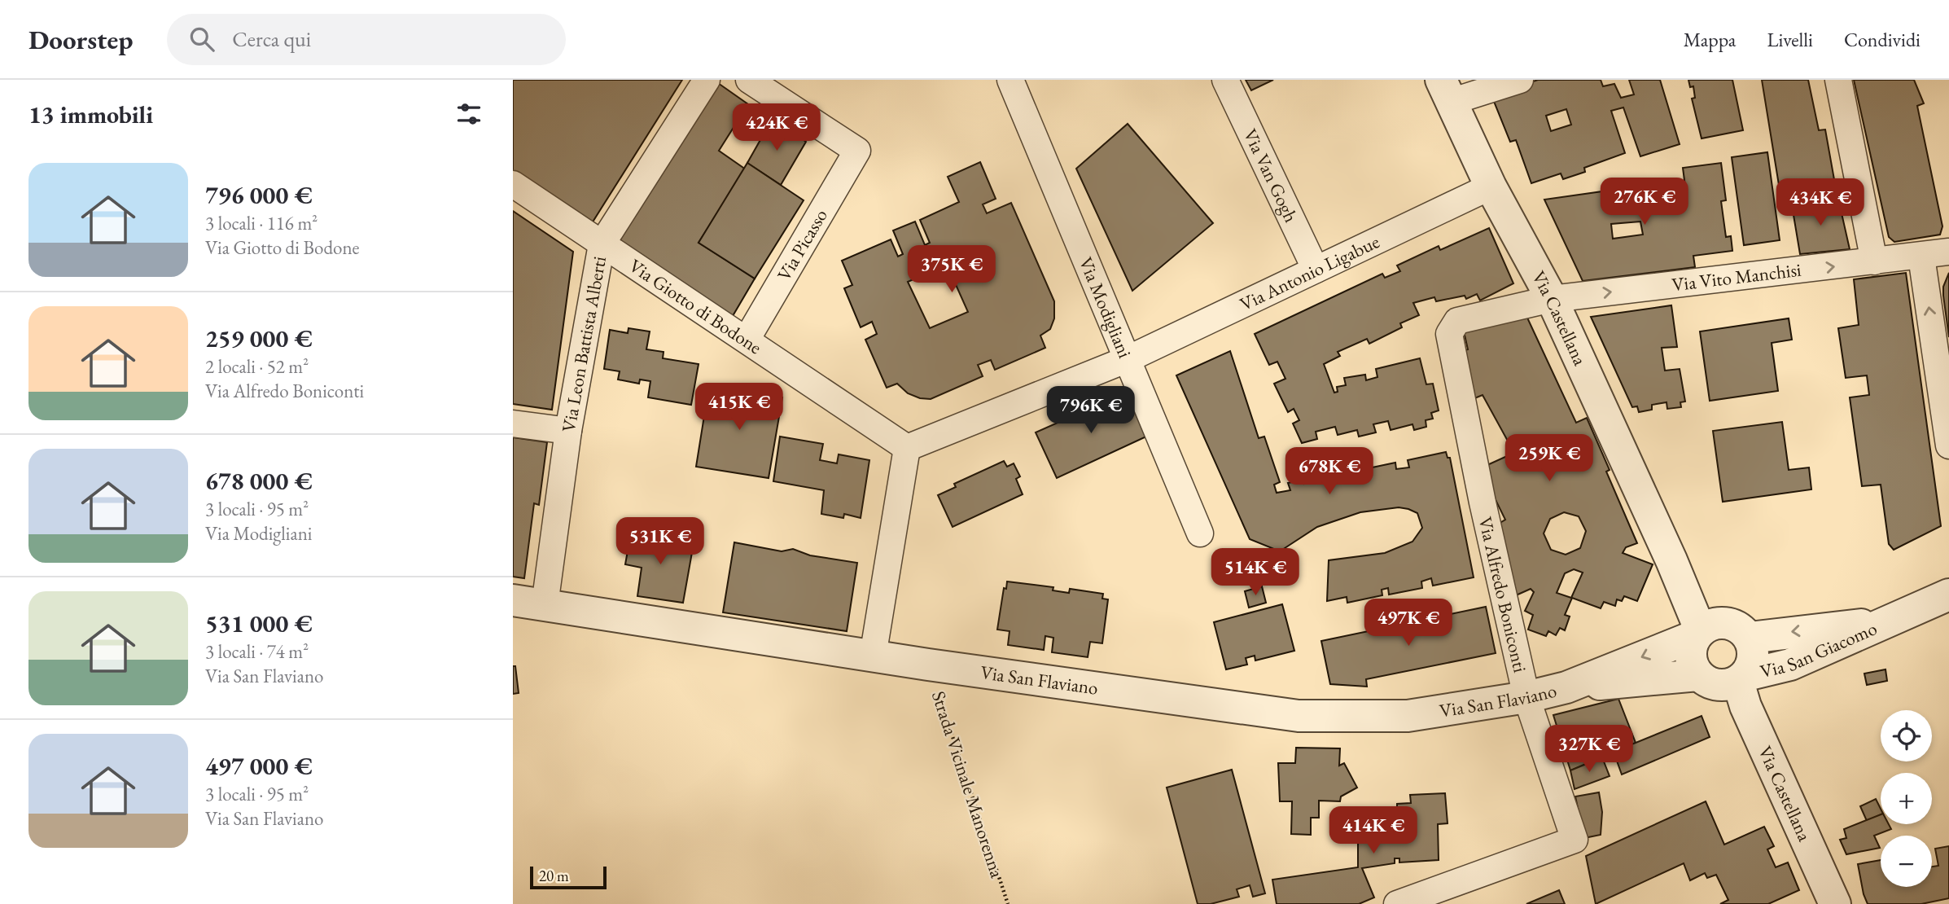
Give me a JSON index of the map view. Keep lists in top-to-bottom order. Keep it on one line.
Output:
{"streets":{"street":["Via Van Gogh","Via Picasso","Via Antonio Ligabue","Via Vito Manchisi","Via Giotto di Bodone","Via Modigliani","Via Castellana","Via Leon Battista Alberti","Via Alfredo Boniconti","Via San Giacomo","Via San Flaviano"],"path":["Strada Vicinale Manorenna"]},"crossings":[["Via Van Gogh","Via Antonio Ligabue"],["Via Picasso","Via Giotto di Bodone"],["Via Antonio Ligabue","Via Modigliani"],["Via Antonio Ligabue","Via Castellana"],["Via Vito Manchisi","Via Castellana"],["Via Vito Manchisi","Via Alfredo Boniconti"],["Via Giotto di Bodone","Via Leon Battista Alberti"],["Via Castellana","Via Alfredo Boniconti"],["Via Castellana","Via San Giacomo"],["Via Castellana","Via San Flaviano"],["Via Leon Battista Alberti","Via San Flaviano"],["Via Alfredo Boniconti","Via San Flaviano"],["Via San Giacomo","Via San Flaviano"],["Via San Flaviano","Strada Vicinale Manorenna"]],"one_way":["Via Vito Manchisi"],"scale_bar":"20 m","page":{"header":"Doorstep","search":"Cerca qui","nav":["Mappa","Livelli","Condividi"],"heading":"13 immobili","price":["424K €","276K €","434K €","375K €","415K €","796K €","259K €","678K €","531K €","514K €","497K €","327K €","414K €"],"list":[{"name":"796 000 €","note":"3 locali · 116 m² · Via Giotto di Bodone"},{"name":"259 000 €","note":"2 locali · 52 m² · Via Alfredo Boniconti"},{"name":"678 000 €","note":"3 locali · 95 m² · Via Modigliani"},{"name":"531 000 €","note":"3 locali · 74 m² · Via San Flaviano"},{"name":"497 000 €","note":"3 locali · 95 m² · Via San Flaviano"}],"map_buttons":["+","−"],"scale":"20 m"}}
